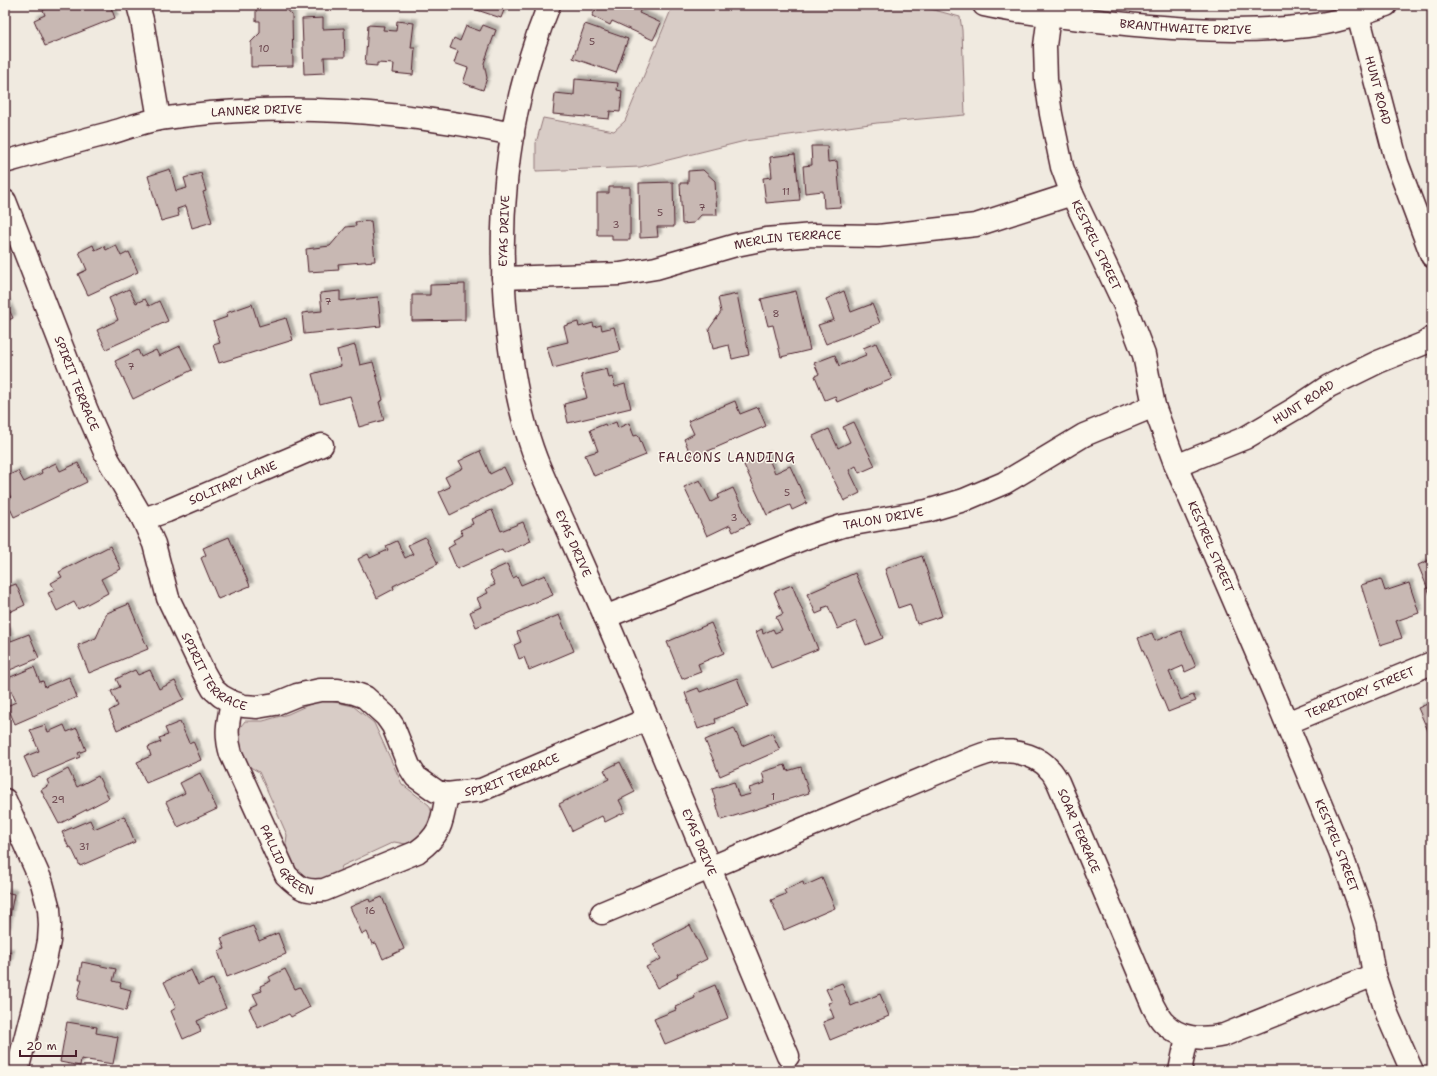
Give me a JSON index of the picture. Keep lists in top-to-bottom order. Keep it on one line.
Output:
{"streets":{"street":["BRANTHWAITE DRIVE","HUNT ROAD","LANNER DRIVE","EYAS DRIVE","MERLIN TERRACE","KESTREL STREET","SPIRIT TERRACE","SOLITARY LANE","TALON DRIVE","TERRITORY STREET","SOAR TERRACE","PALLID GREEN"]},"crossings":[["BRANTHWAITE DRIVE","HUNT ROAD"],["BRANTHWAITE DRIVE","KESTREL STREET"],["HUNT ROAD","KESTREL STREET"],["LANNER DRIVE","EYAS DRIVE"],["EYAS DRIVE","MERLIN TERRACE"],["EYAS DRIVE","SPIRIT TERRACE"],["EYAS DRIVE","TALON DRIVE"],["EYAS DRIVE","SOAR TERRACE"],["MERLIN TERRACE","KESTREL STREET"],["KESTREL STREET","TALON DRIVE"],["KESTREL STREET","TERRITORY STREET"],["KESTREL STREET","SOAR TERRACE"],["SPIRIT TERRACE","SOLITARY LANE"],["SPIRIT TERRACE","PALLID GREEN"]],"districts":["FALCONS LANDING"],"house_numbers":["5","10","11","7","5","3","7","8","7","5","3","1","29","31","16"],"scale_bar":"20 m"}
